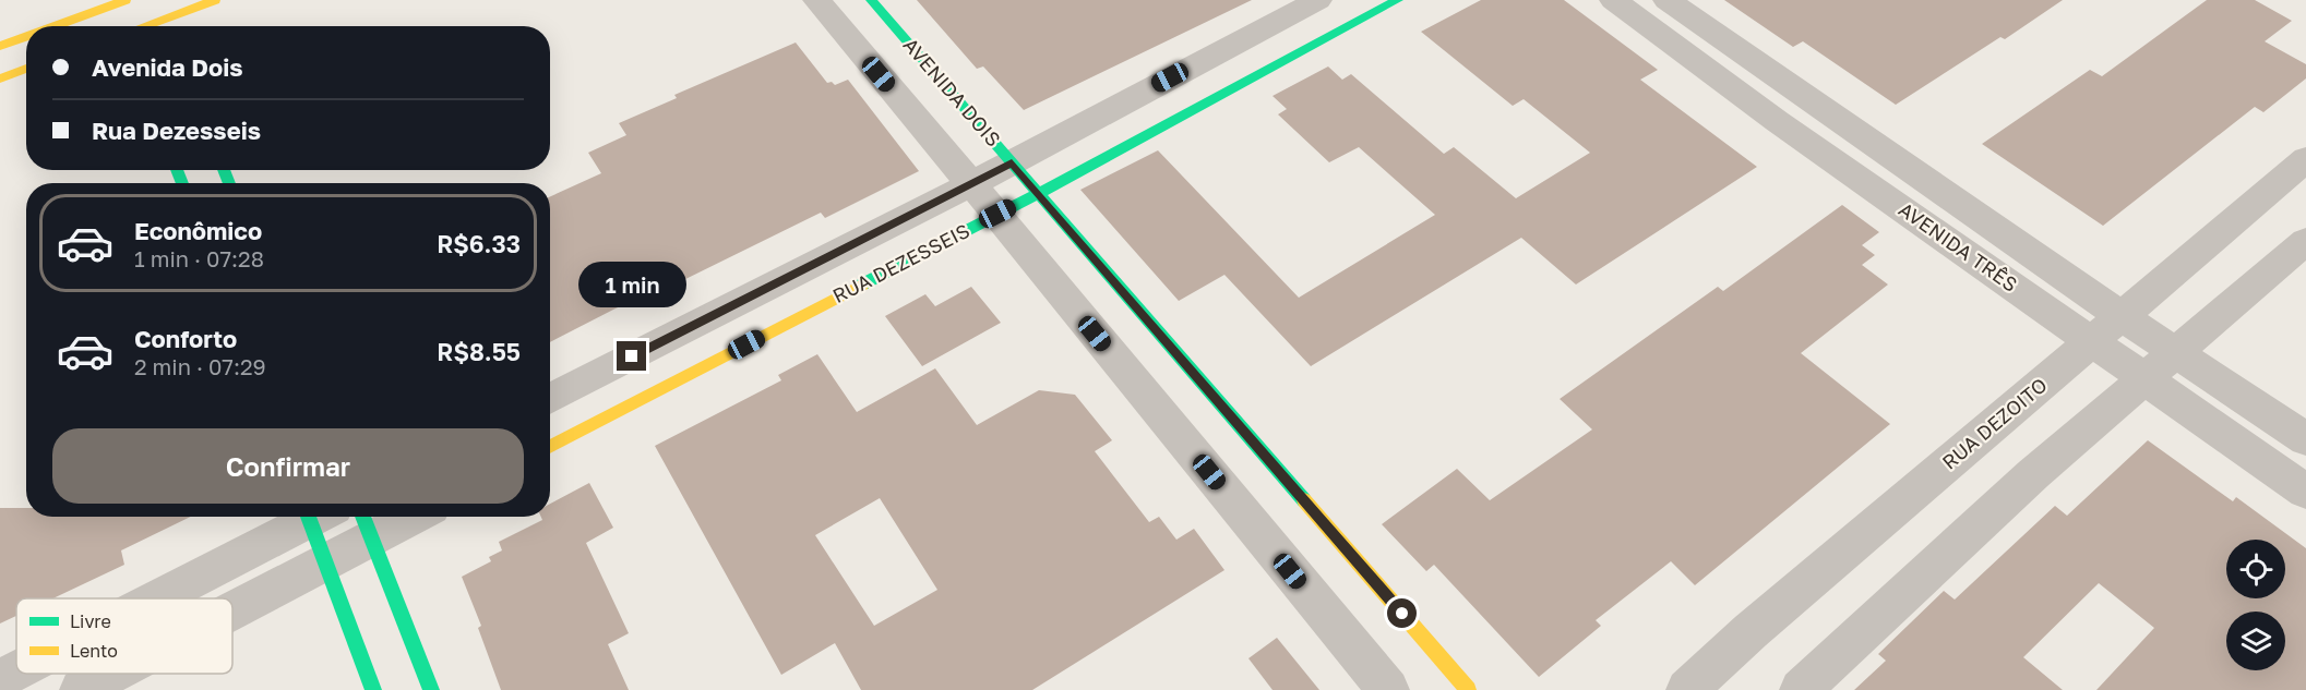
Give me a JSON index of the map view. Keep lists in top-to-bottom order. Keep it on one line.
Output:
{"streets":{"street":["AVENIDA DOIS","AVENIDA TRÊS","RUA DEZESSEIS","RUA DEZOITO"]},"crossings":[["AVENIDA DOIS","RUA DEZESSEIS"],["AVENIDA TRÊS","RUA DEZOITO"]],"legend":["Livre","Lento"],"page":{"banner":["Avenida Dois","Rua Dezesseis"],"list":[{"name":"Econômico","note":"1 min · 07:28","value":"R$6.33"},{"name":"Conforto","note":"2 min · 07:29","value":"R$8.55"}],"bubble":"1 min","buttons":"Confirmar"}}
